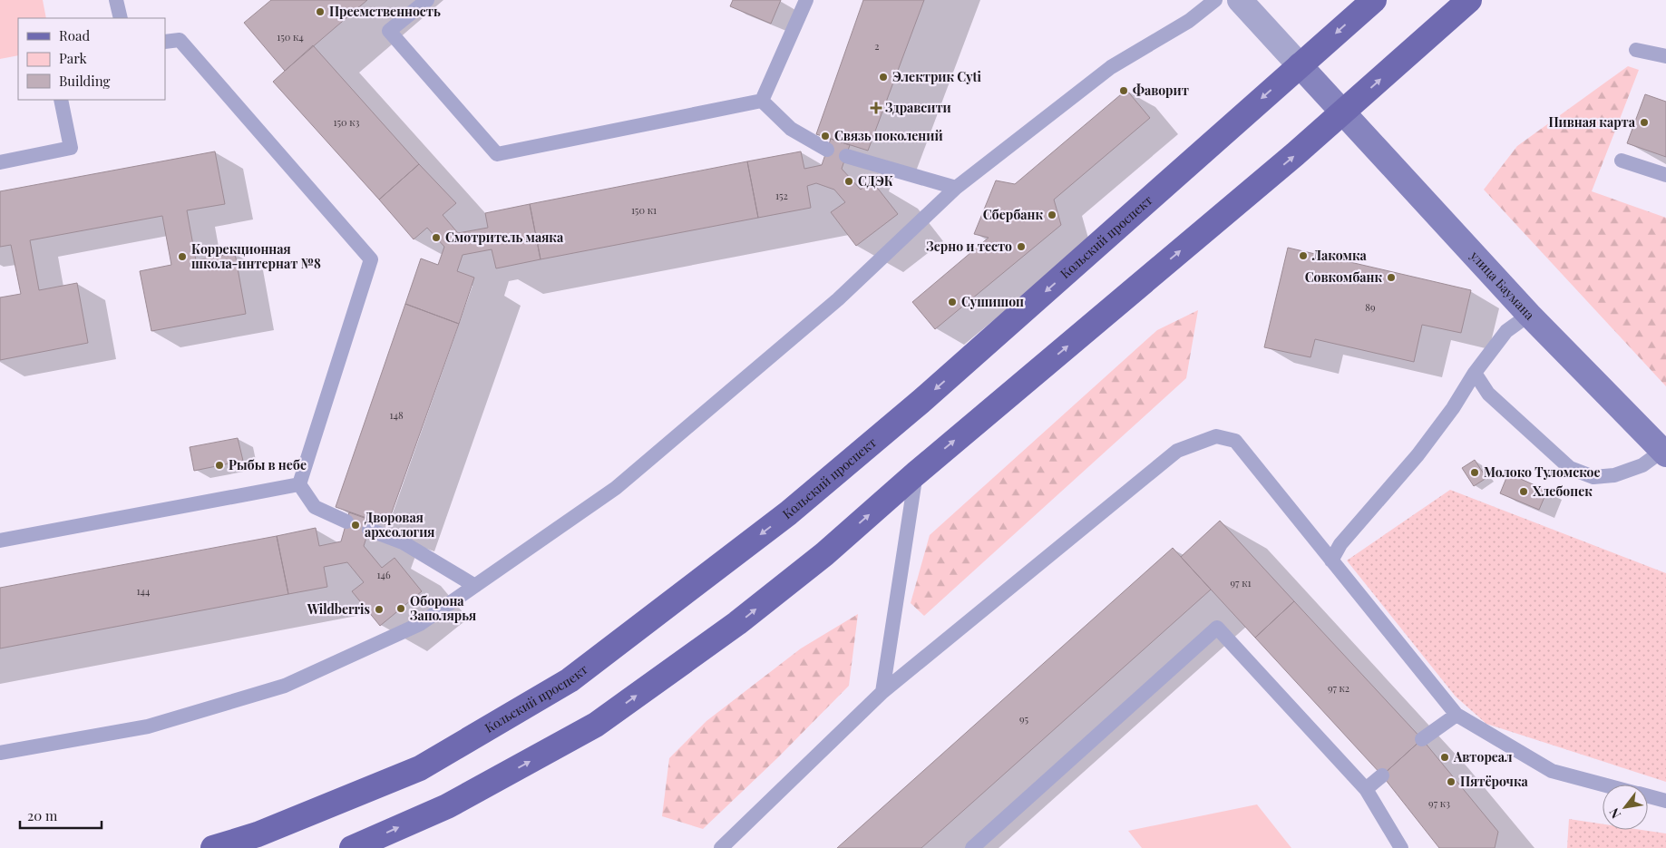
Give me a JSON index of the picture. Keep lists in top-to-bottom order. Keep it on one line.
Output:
{"streets":{"main road":["Кольский проспект"],"street":["улица Баумана"]},"crossings":[["Кольский проспект","улица Баумана"]],"places":{"other":["Преемственность","Электрик Cyti","Фаворит","Пивная карта","Связь поколений","СДЭК","Сбербанк","Смотритель маяка","Зерно и тесто","Лакомка","Коррекционная школа-интернат №8","Совкомбанк","Сушишоп","Рыбы в небе","Молоко Туломское","Хлебопек","Дворовая археология","Оборона Заполярья","Wildberris","Автореал","Пятёрочка"],"health":["Здравсити"]},"house_numbers":["150 к4","2","150 к3","152","150 к1","89","148","146","97 к1","144","97 к2","95","97 к3"],"legend":["Road","Park","Building"],"scale_bar":"20 m","north":"bottom left"}
